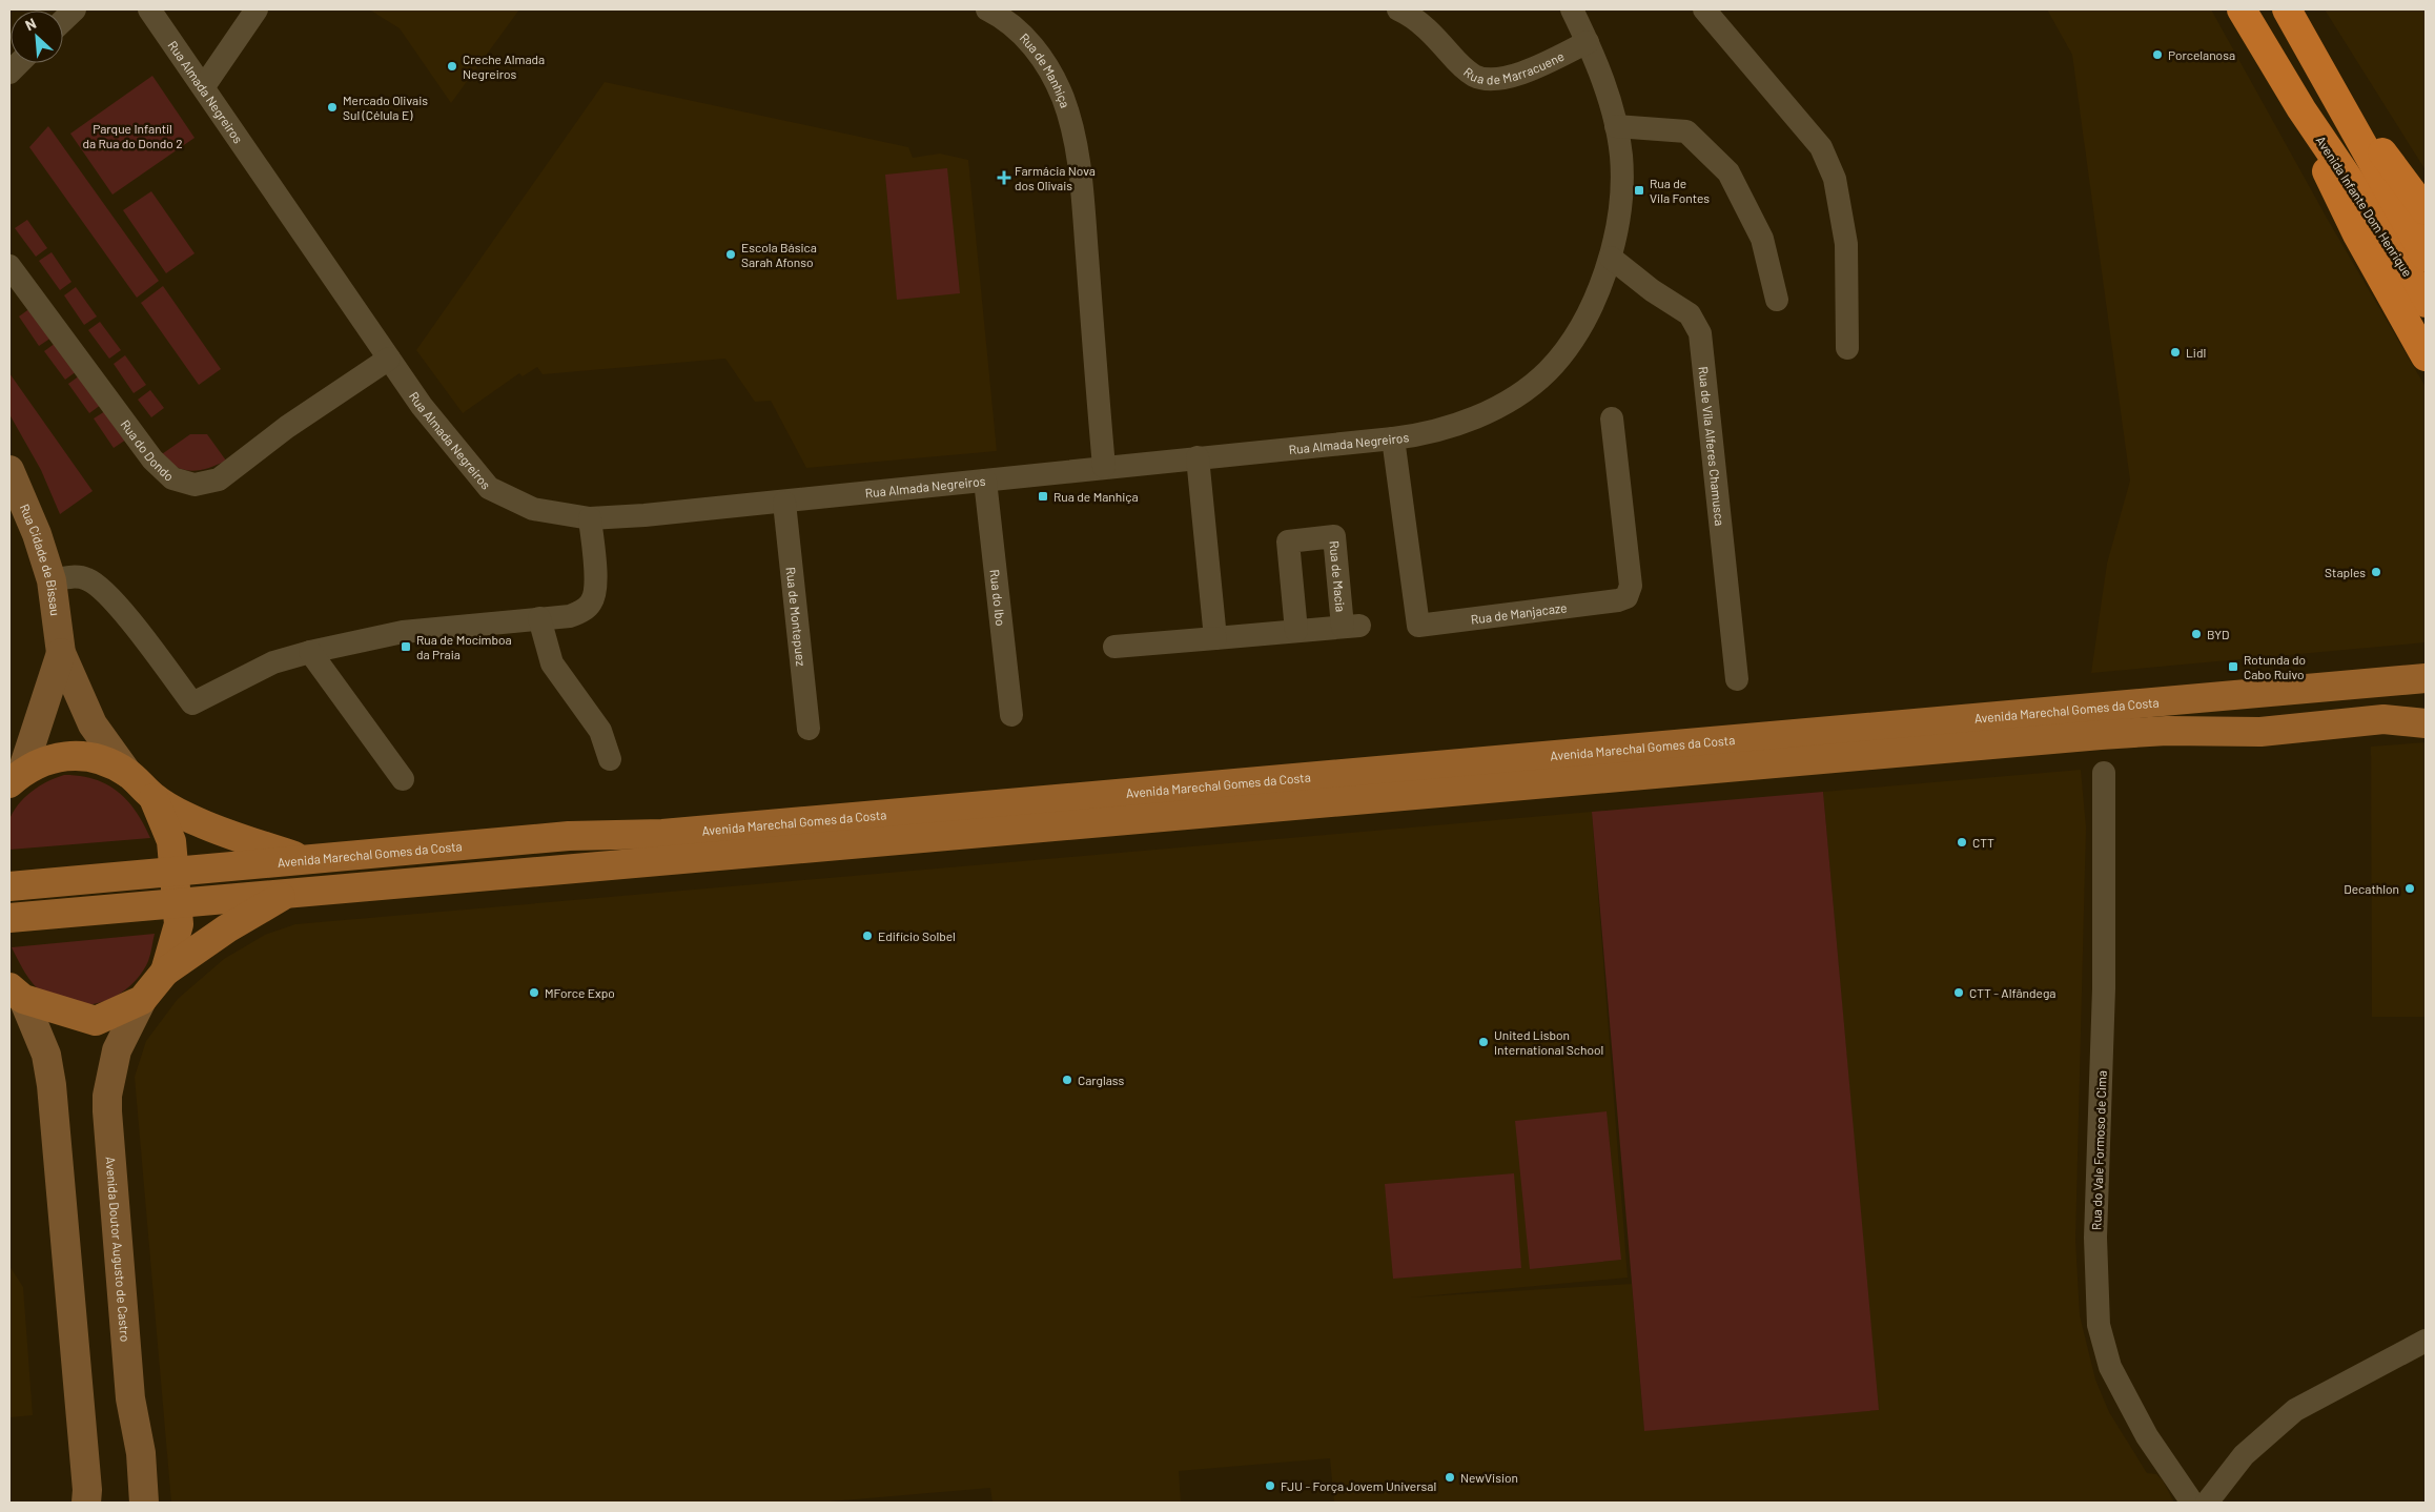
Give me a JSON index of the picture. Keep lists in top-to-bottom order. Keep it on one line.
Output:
{"streets":{"highway":["Avenida Infante Dom Henrique"],"main road":["Rua Cidade de Bissau","Avenida Marechal Gomes da Costa","Avenida Doutor Augusto de Castro"],"street":["Rua de Marracuene","Rua de Manhiça","Rua Almada Negreiros","Rua de Vila Alferes Chamusca","Rua do Dondo","Rua de Macia","Rua do Ibo","Rua de Manjacaze","Rua de Montepuez","Rua do Vale Formoso de Cima"]},"crossings":[["Rua de Marracuene","Rua Almada Negreiros"],["Rua de Manhiça","Rua Almada Negreiros"],["Rua Almada Negreiros","Rua de Vila Alferes Chamusca"],["Rua Almada Negreiros","Rua do Dondo"],["Rua Almada Negreiros","Rua do Ibo"],["Rua Almada Negreiros","Rua de Manjacaze"],["Rua Almada Negreiros","Rua de Montepuez"]],"parks":["Parque Infantil da Rua do Dondo 2"],"places":{"other":["Porcelanosa","Creche Almada Negreiros","Mercado Olivais Sul (Célula E)","Escola Básica Sarah Afonso","Lidl","Staples","BYD","CTT","Decathlon","Edifício Solbel","MForce Expo","CTT - Alfândega","United Lisbon International School","Carglass","NewVision","FJU - Força Jovem Universal"],"health":["Farmácia Nova dos Olivais"],"transit":["Rua de Vila Fontes","Rua de Manhiça","Rua de Mocímboa da Praia","Rotunda do Cabo Ruivo"]},"north":"top left"}
